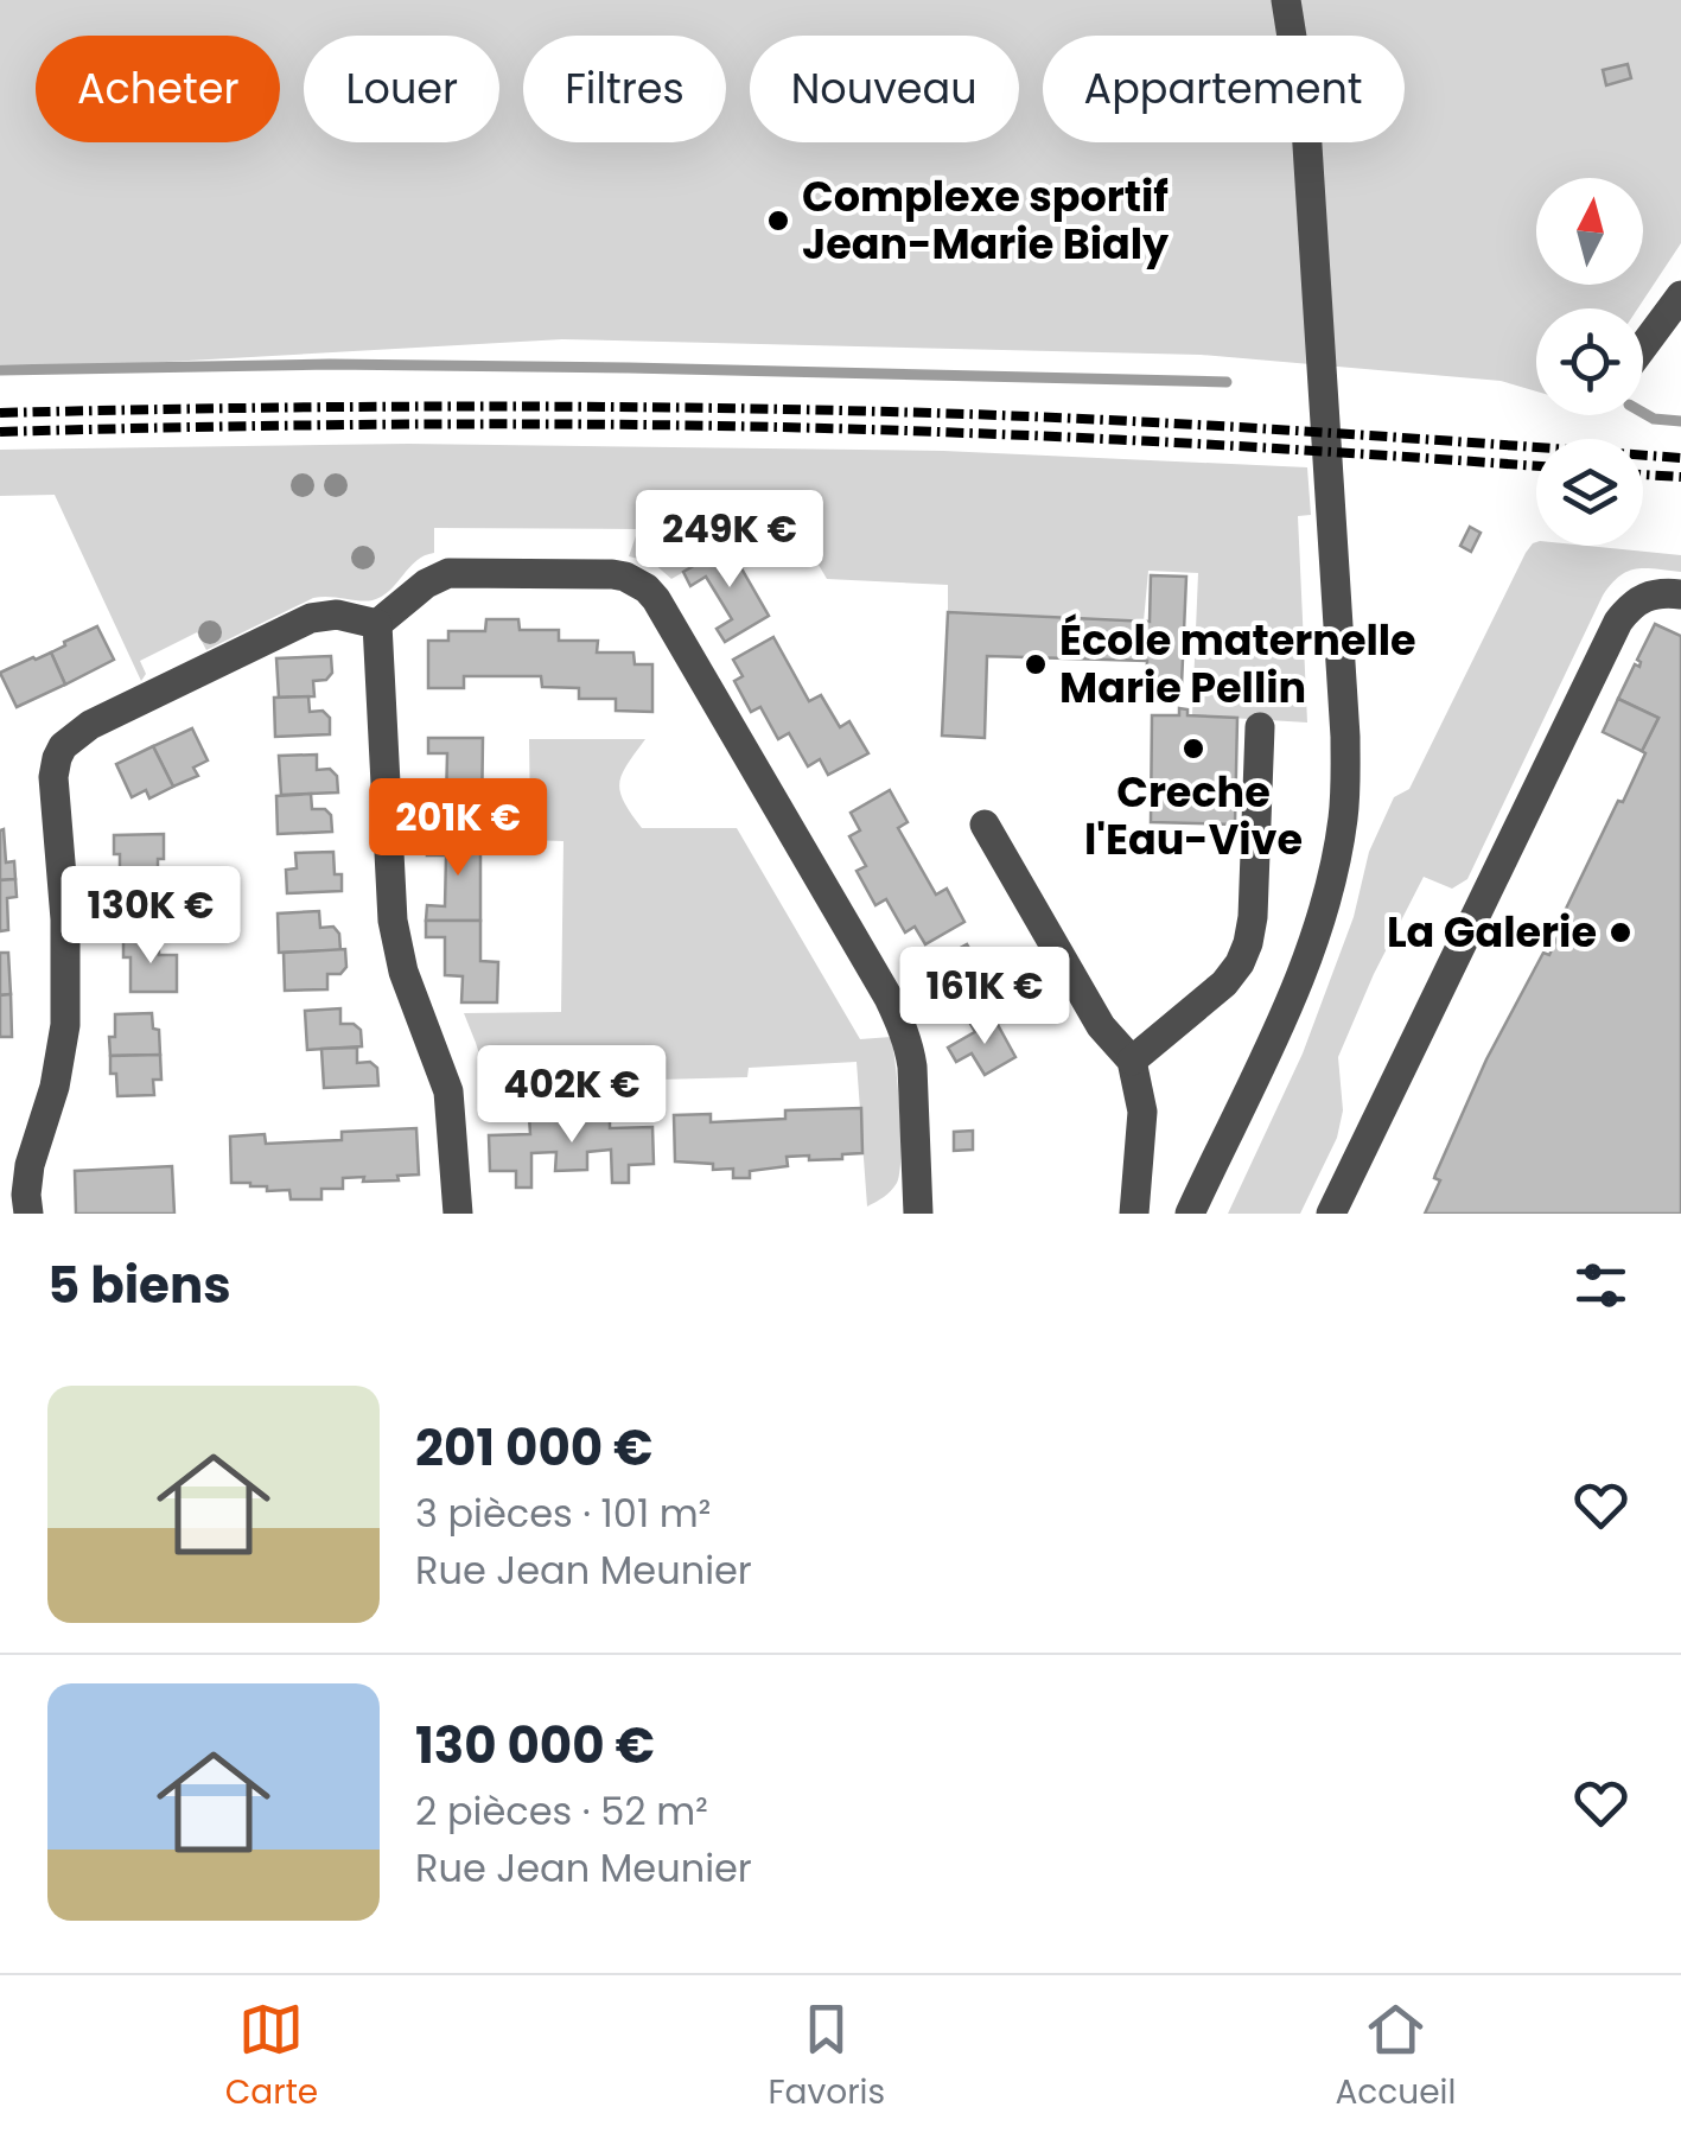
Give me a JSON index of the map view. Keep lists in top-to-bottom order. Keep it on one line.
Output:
{"places":["Complexe sportif Jean-Marie Bialy","École maternelle Marie Pellin","Creche l'Eau-Vive","La Galerie"],"north":"top","page":{"chip":["Acheter","Louer","Filtres","Nouveau","Appartement"],"price":["249K €","201K €","130K €","161K €","402K €"],"heading":"5 biens","list":[{"name":"201 000 €","note":"3 pièces · 101 m² · Rue Jean Meunier"},{"name":"130 000 €","note":"2 pièces · 52 m² · Rue Jean Meunier"}],"tabs":["Carte","Favoris","Accueil"]}}
